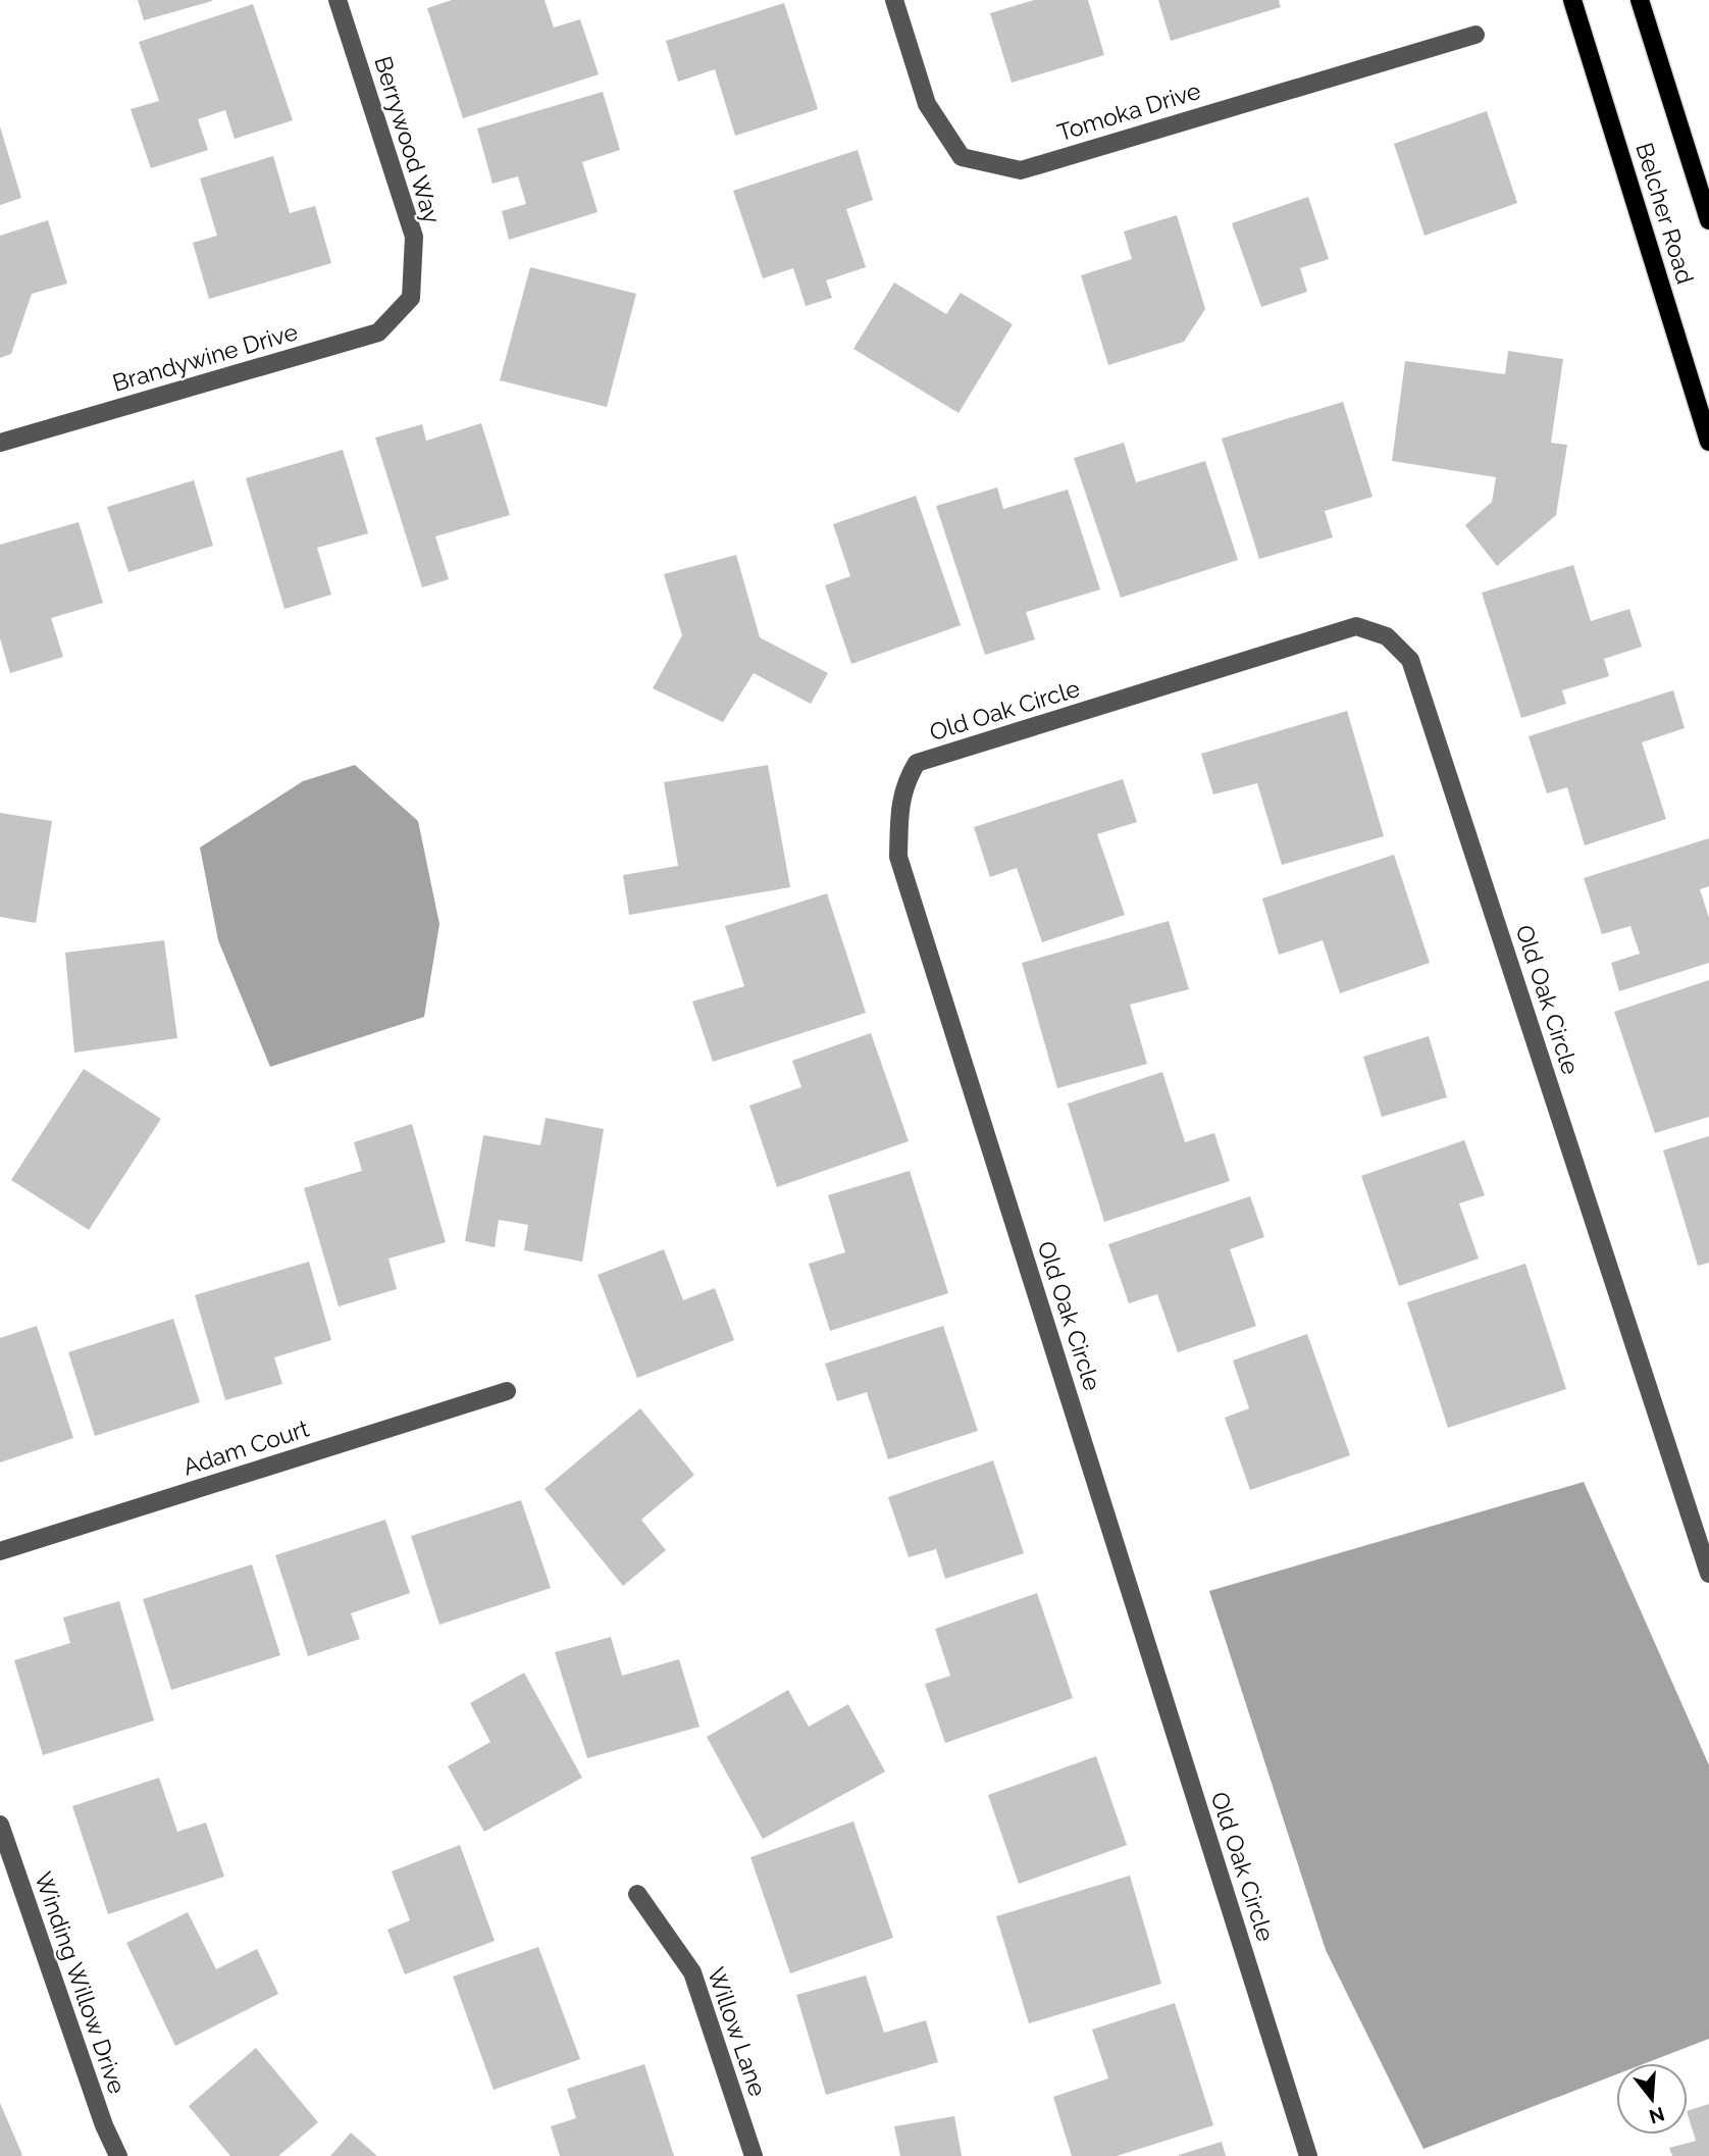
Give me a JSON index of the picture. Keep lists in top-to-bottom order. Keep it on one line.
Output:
{"streets":{"main road":["Belcher Road"],"street":["Tomoka Drive","Berrywood Way","Brandywine Drive","Old Oak Circle","Adam Court","Winding Willow Drive","Willow Lane"]},"crossings":[["Berrywood Way","Brandywine Drive"]],"north":"bottom"}
